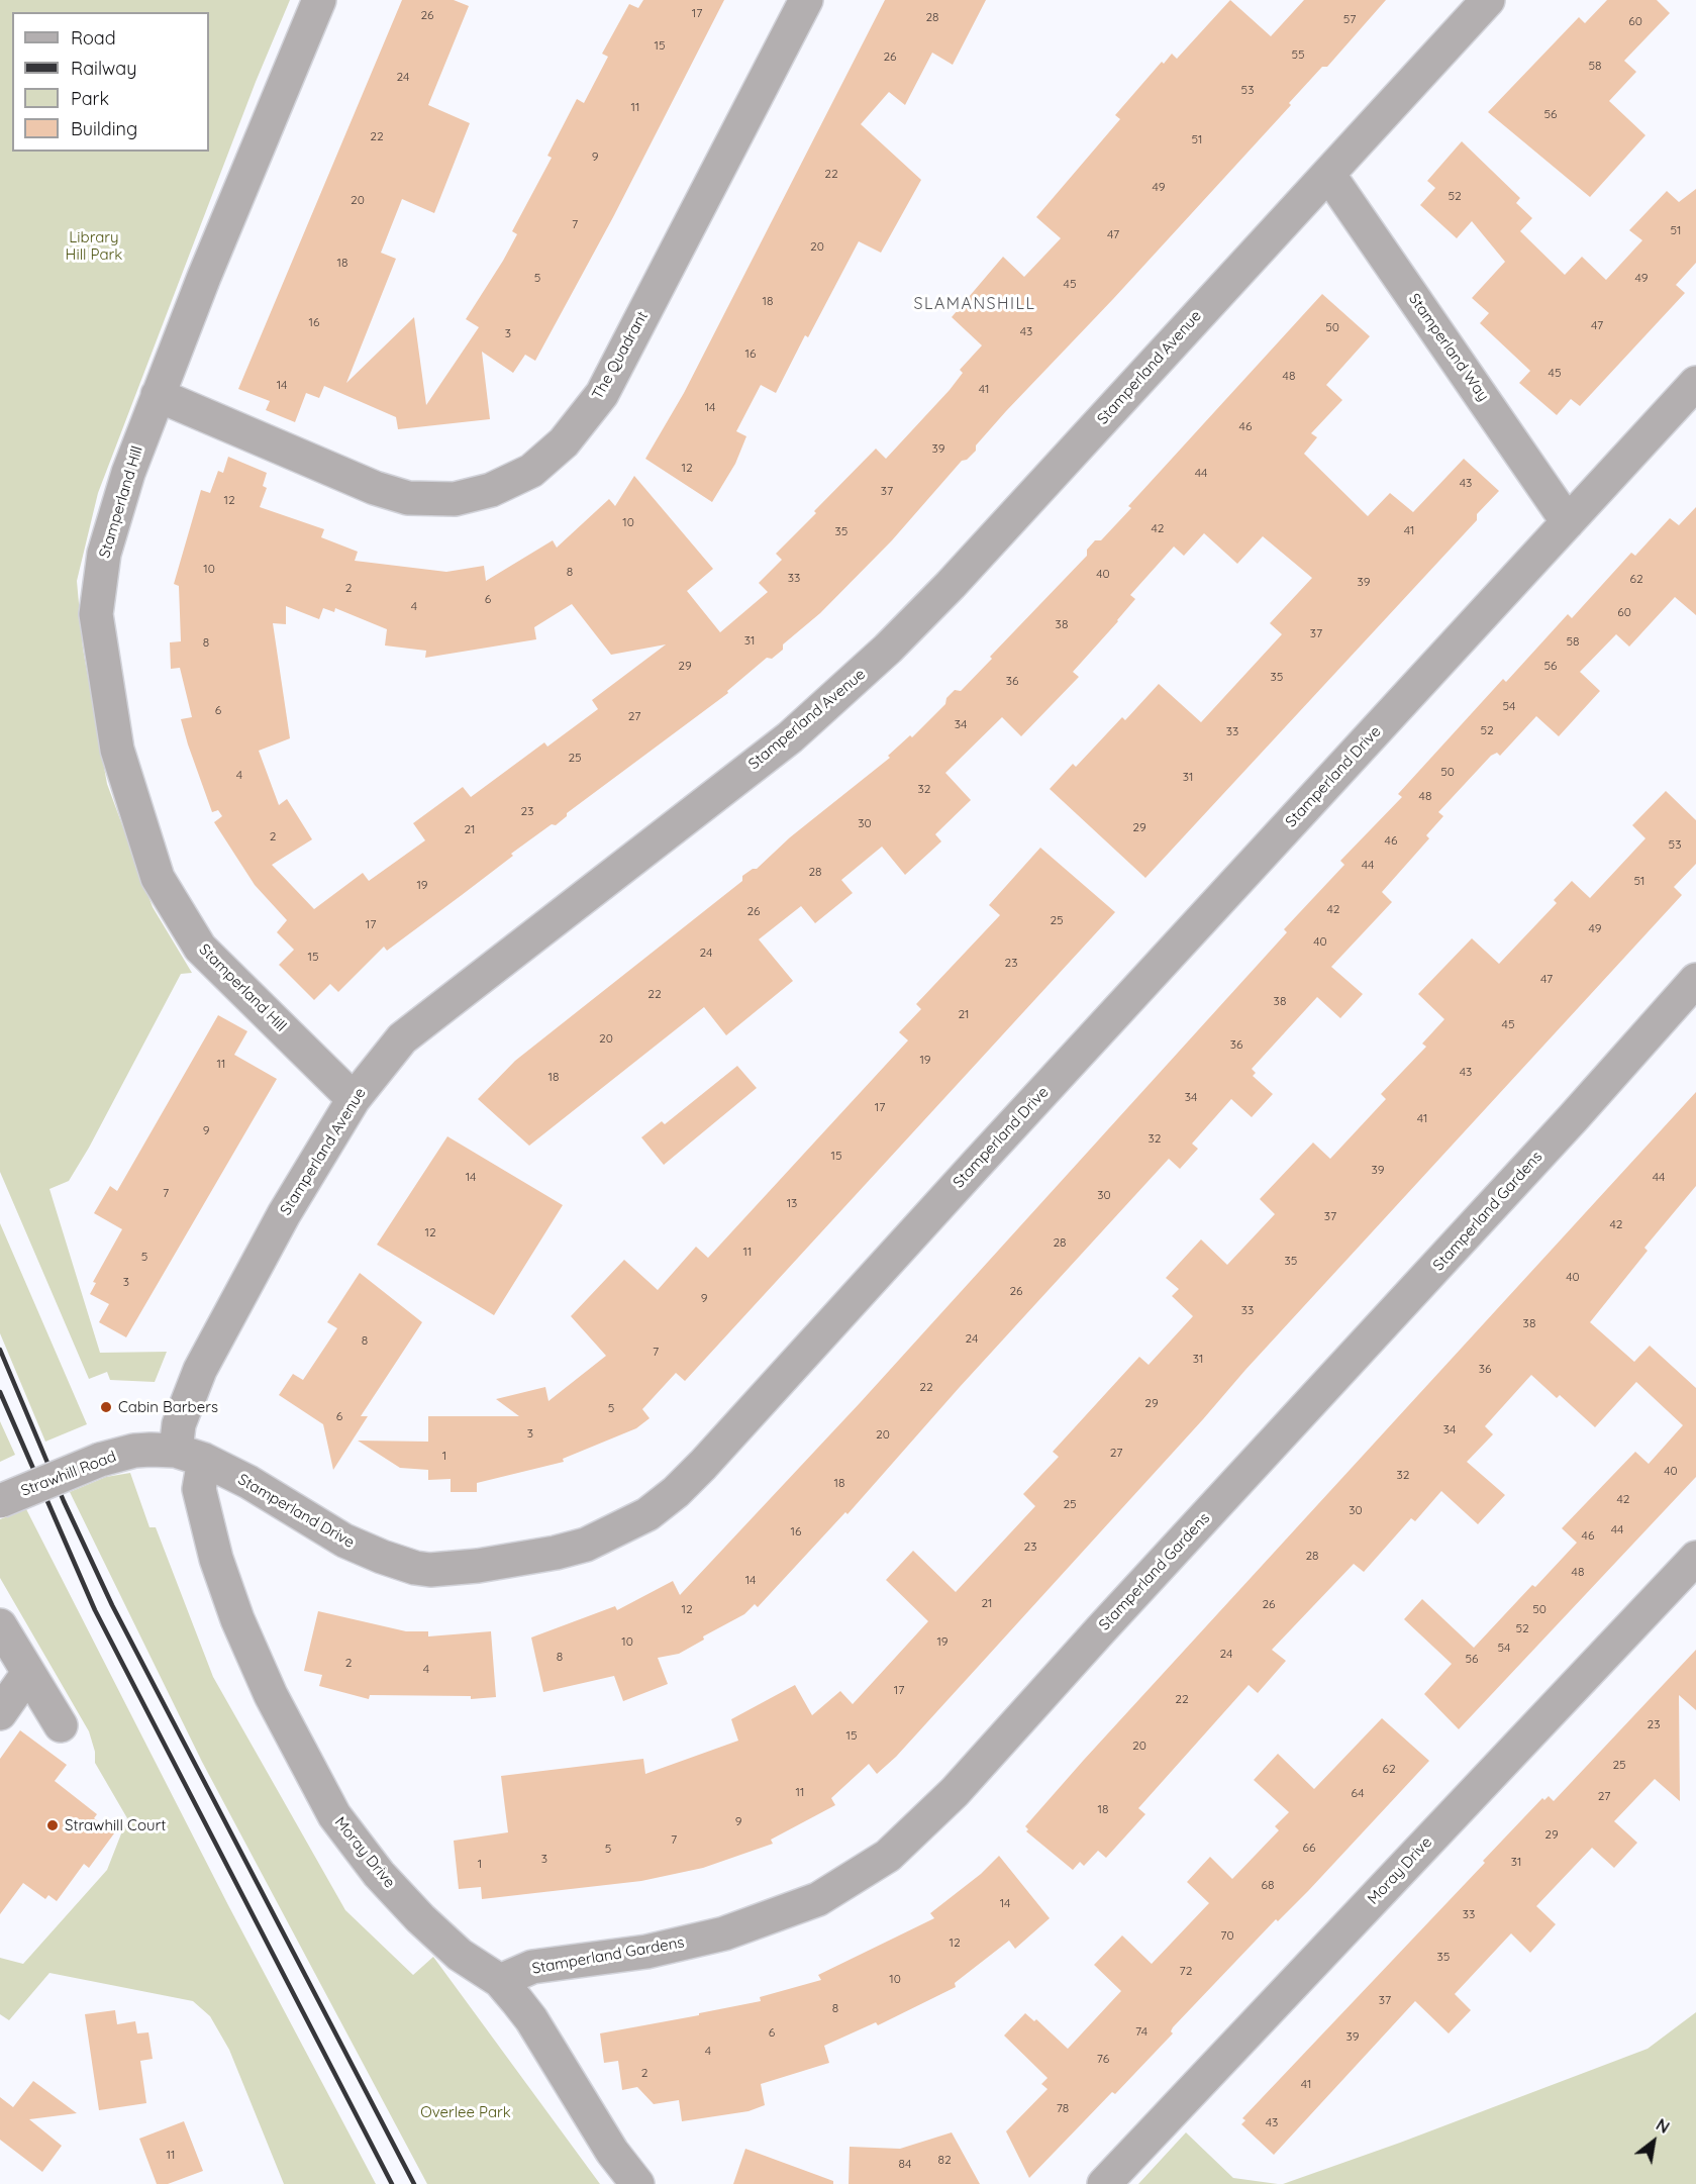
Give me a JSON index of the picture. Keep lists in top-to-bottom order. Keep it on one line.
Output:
{"streets":{"street":["Stamperland Way","The Quadrant","Stamperland Avenue","Stamperland Hill","Stamperland Drive","Stamperland Gardens","Strawhill Road","Moray Drive"]},"crossings":[["Stamperland Way","Stamperland Avenue"],["Stamperland Way","Stamperland Drive"],["The Quadrant","Stamperland Hill"],["Stamperland Avenue","Stamperland Hill"],["Stamperland Avenue","Stamperland Drive"],["Stamperland Avenue","Strawhill Road"],["Stamperland Avenue","Moray Drive"],["Stamperland Drive","Strawhill Road"],["Stamperland Drive","Moray Drive"],["Stamperland Gardens","Moray Drive"],["Strawhill Road","Moray Drive"]],"districts":["SLAMANSHILL"],"parks":["Library Hill Park","Overlee Park"],"places":["Cabin Barbers","Strawhill Court"],"house_numbers":["17","26","28","57","60","15","55","26","58","24","53","11","56","22","51","9","22","49","52","20","7","51","47","20","18","5","49","45","18","16","47","50","43","3","16","45","48","14","41","14","46","39","12","44","43","37","12","10","42","41","35","10","8","40","33","62","39","2","6","4","60","38","37","31","58","8","29","56","35","36","54","6","27","34","52","33","25","50","4","31","32","48","23","30","29","21","2","46","53","44","28","51","19","42","26","25","17","49","40","24","15","23","47","22","38","21","45","20","36","19","11","43","18","34","17","41","9","32","15","39","14","44","7","30","13","37","42","12","28","11","5","35","40","3","26","9","33","38","24","8","7","31","36","22","29","5","6","34","3","20","27","1","40","32","18","42","25","30","44","16","46","23","28","48","14","21","26","12","50","52","10","19","54","24","8","56","2","4","17","22","23","15","20","25","62","11","64","27","18","9","29","7","66","5","3","31","1","68","14","33","70","12","35","72","10","37","8","74","6","39","4","76","2","41","78","43","11","82","84"],"legend":["Road","Railway","Park","Building"],"north":"top right"}
